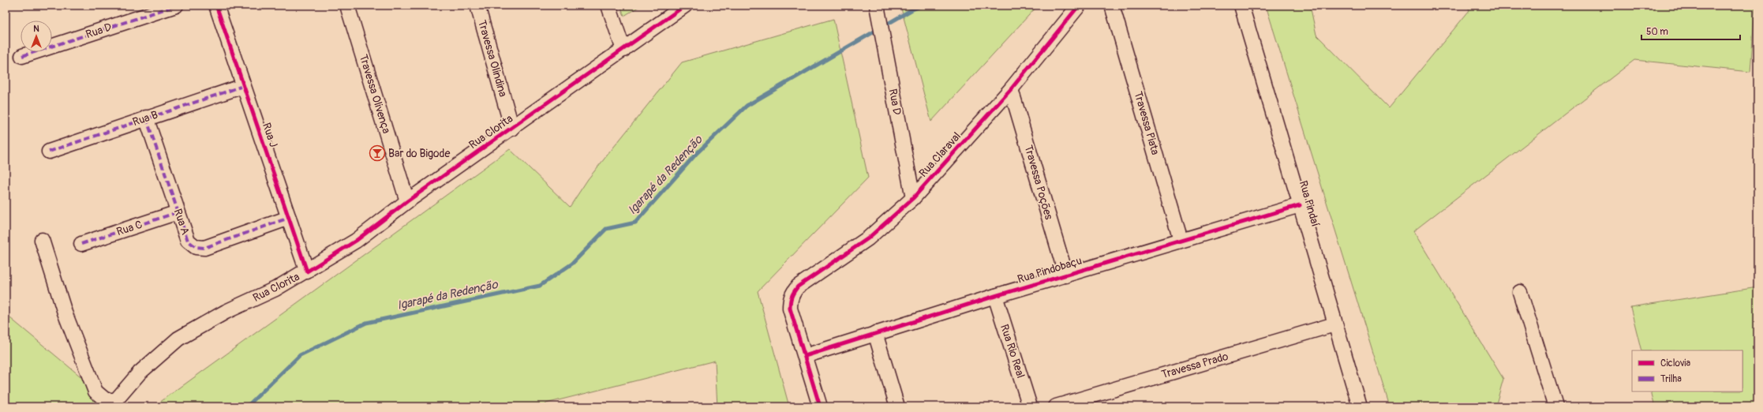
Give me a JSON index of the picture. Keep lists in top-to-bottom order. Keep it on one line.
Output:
{"streets":{"street":["Rua D","Travessa Olindina","Travessa Olivença","Rua B","Travessa Piata","Rua Clorita","Rua J","Rua Claraval","Travessa Poções","Rua Pindaí","Rua A","Rua C","Rua Pindobaçu","Rua Rio Real","Travessa Prado"]},"crossings":[["Rua D","Rua Claraval"],["Travessa Olindina","Rua Clorita"],["Travessa Olivença","Rua Clorita"],["Rua B","Rua J"],["Rua B","Rua A"],["Travessa Piata","Rua Pindobaçu"],["Rua Clorita","Rua J"],["Rua J","Rua A"],["Rua Claraval","Travessa Poções"],["Rua Claraval","Rua Pindobaçu"],["Travessa Poções","Rua Pindobaçu"],["Rua Pindaí","Rua Pindobaçu"],["Rua Pindaí","Travessa Prado"],["Rua A","Rua C"],["Rua Pindobaçu","Rua Rio Real"]],"water":["Igarapé da Redenção"],"places":{"bar":["Bar do Bigode"]},"legend":["Ciclovia","Trilha"],"scale_bar":"50 m","north":"top"}
